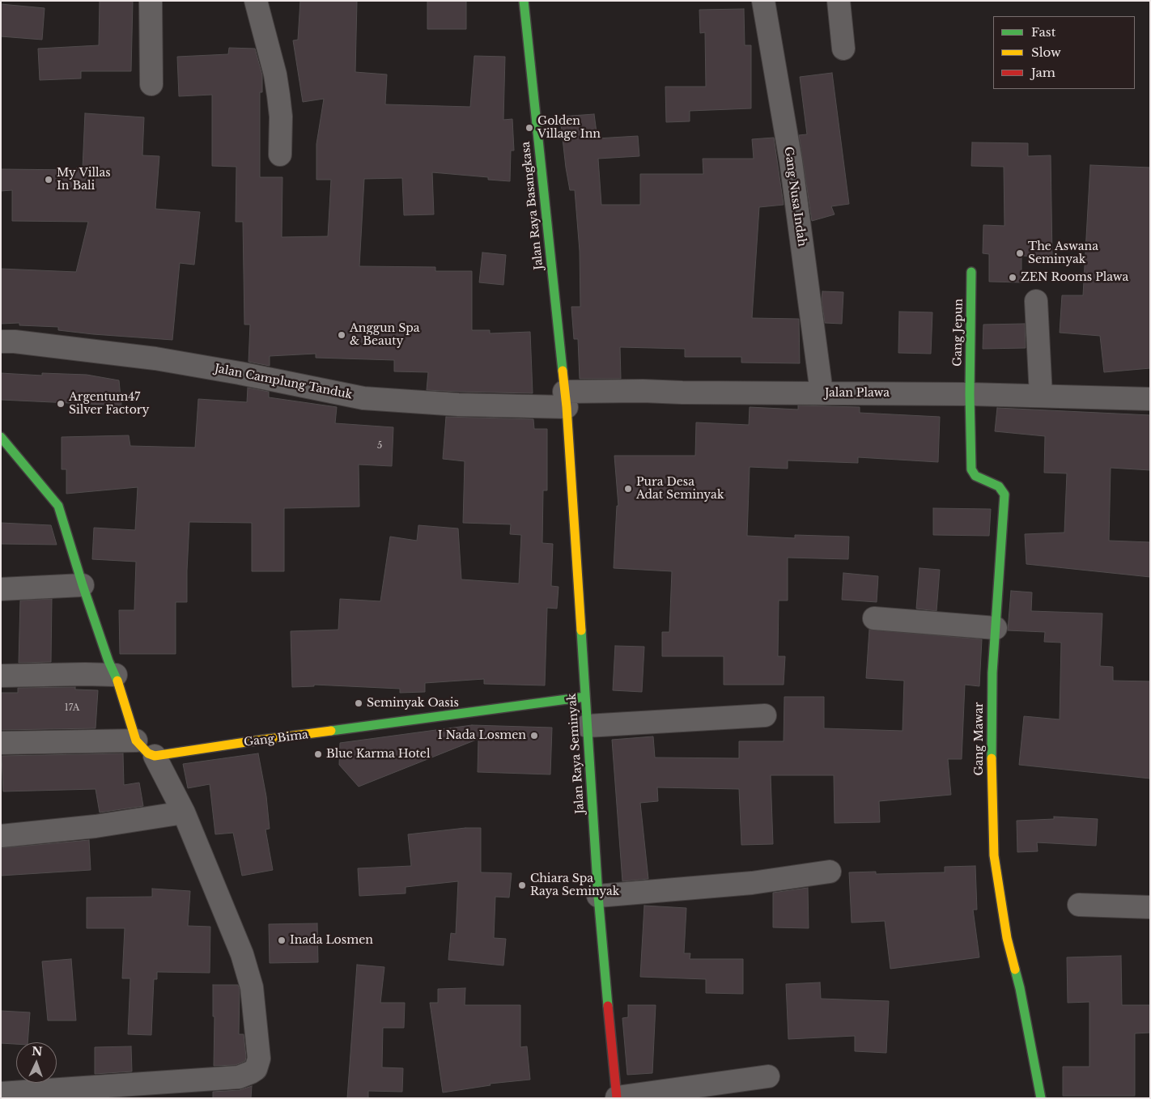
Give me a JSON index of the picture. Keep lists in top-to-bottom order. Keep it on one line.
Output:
{"streets":{"street":["Gang Nusa Indah","Jalan Raya Basangkasa","Gang Jepun","Jalan Camplung Tanduk","Jalan Plawa","Gang Bima","Gang Mawar","Jalan Raya Seminyak"]},"crossings":[["Gang Nusa Indah","Jalan Plawa"],["Jalan Raya Basangkasa","Jalan Camplung Tanduk"],["Jalan Raya Basangkasa","Jalan Plawa"],["Jalan Raya Basangkasa","Jalan Raya Seminyak"],["Gang Jepun","Jalan Plawa"],["Gang Jepun","Gang Mawar"],["Jalan Camplung Tanduk","Jalan Plawa"],["Jalan Camplung Tanduk","Jalan Raya Seminyak"],["Jalan Plawa","Gang Mawar"],["Jalan Plawa","Jalan Raya Seminyak"],["Gang Bima","Jalan Raya Seminyak"]],"places":["Golden Village Inn","My Villas In Bali","The Aswana Seminyak","ZEN Rooms Plawa","Anggun Spa & Beauty","Argentum47 Silver Factory","Pura Desa Adat Seminyak","Seminyak Oasis","I Nada Losmen","Blue Karma Hotel","Chiara Spa Raya Seminyak","Inada Losmen"],"house_numbers":["5","17A"],"legend":["Fast","Slow","Jam"],"north":"top"}
